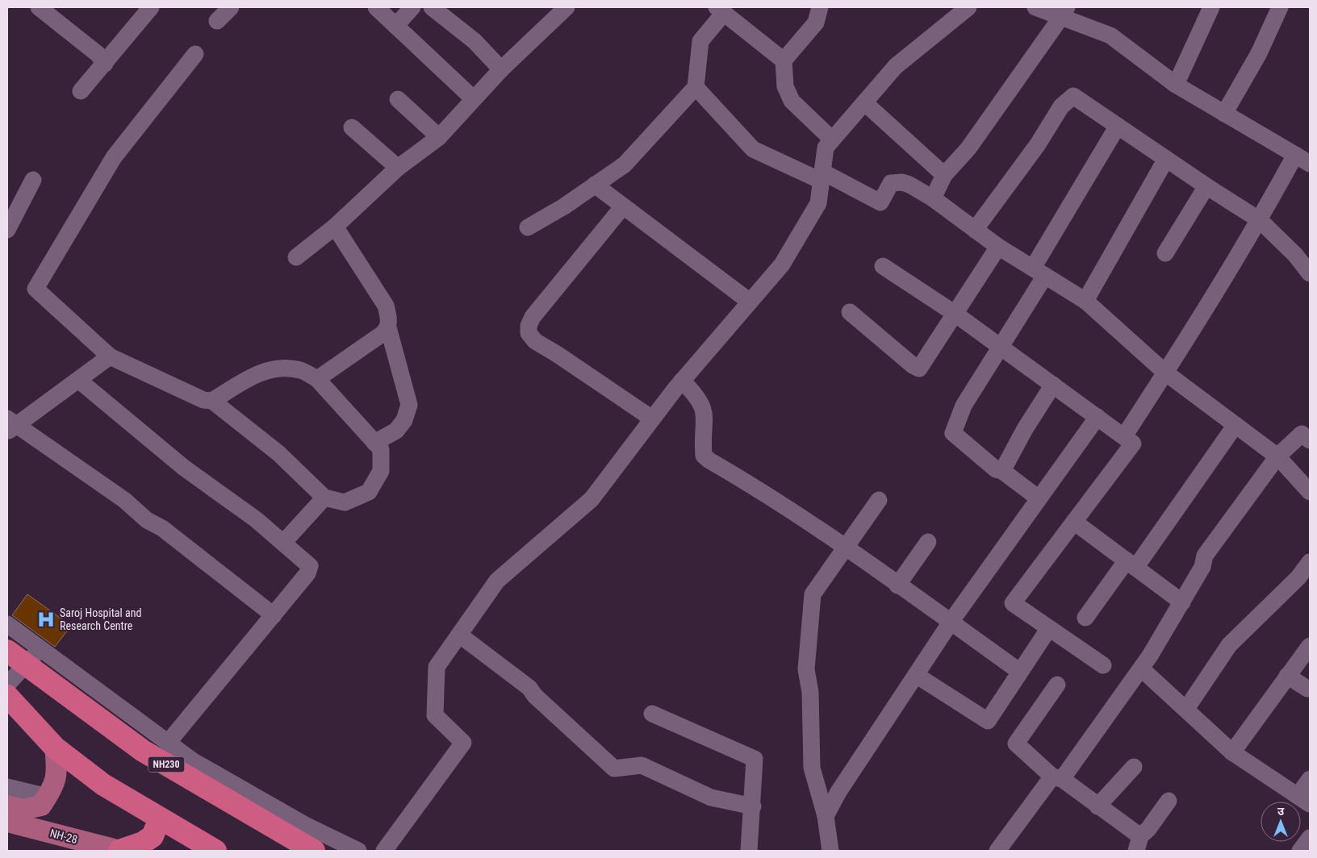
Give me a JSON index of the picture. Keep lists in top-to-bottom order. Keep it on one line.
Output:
{"streets":{"highway":["NH230"],"main road":["NH-28"]},"places":{"hospital":["Saroj Hospital and Research Centre"]},"north":"top"}
